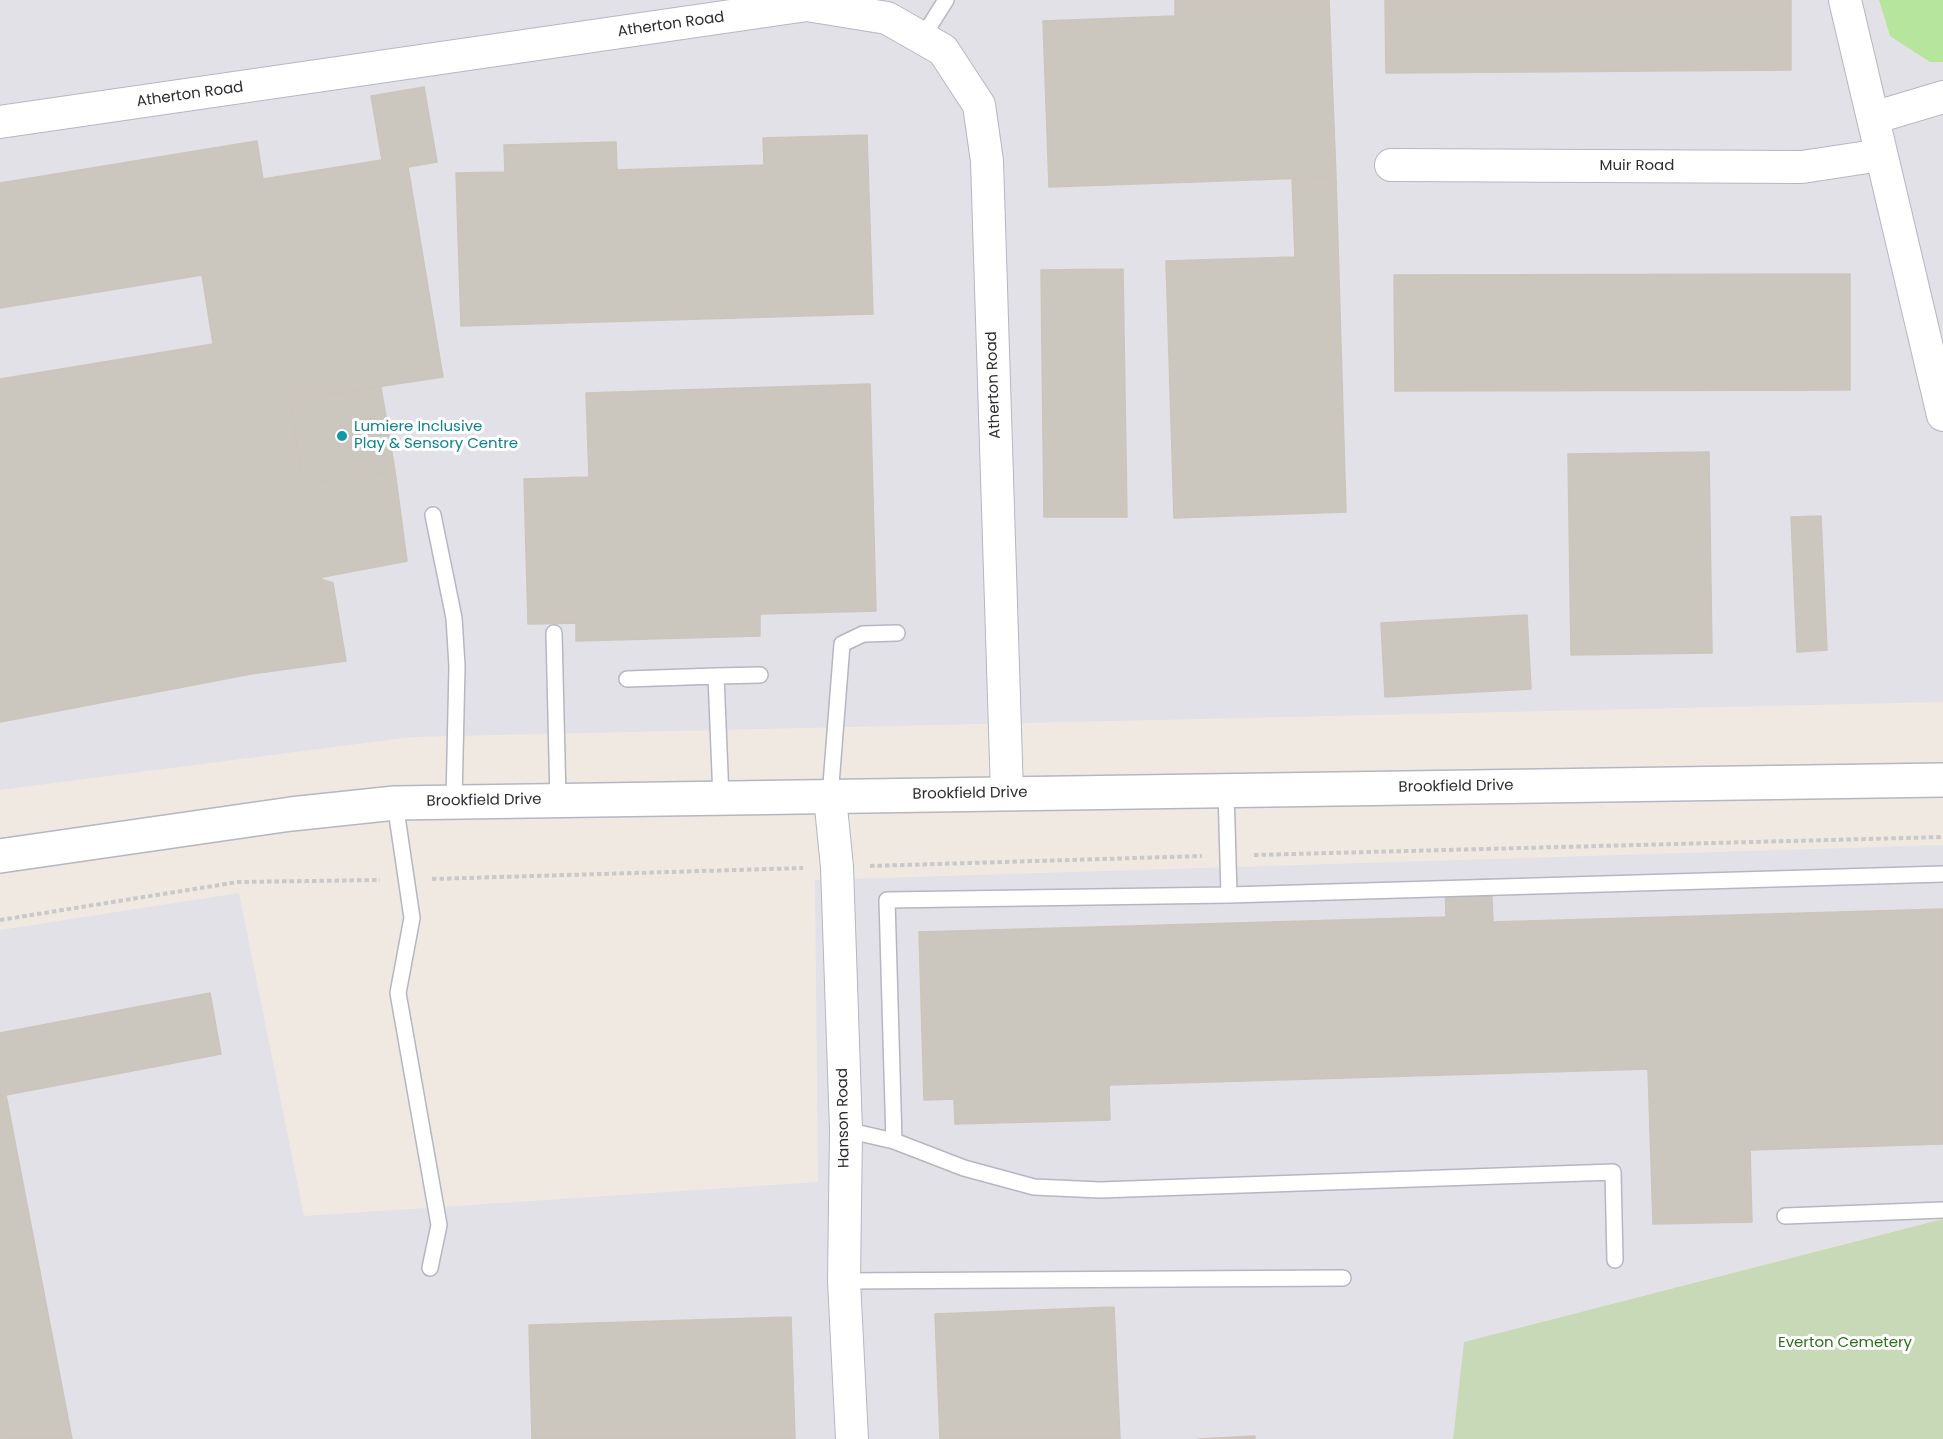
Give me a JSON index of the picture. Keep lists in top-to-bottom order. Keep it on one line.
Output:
{"streets":{"street":["Atherton Road","Muir Road","Brookfield Drive","Hanson Road"]},"crossings":[["Atherton Road","Brookfield Drive"],["Brookfield Drive","Hanson Road"]],"parks":["Everton Cemetery"],"places":["Lumiere Inclusive Play & Sensory Centre"]}
